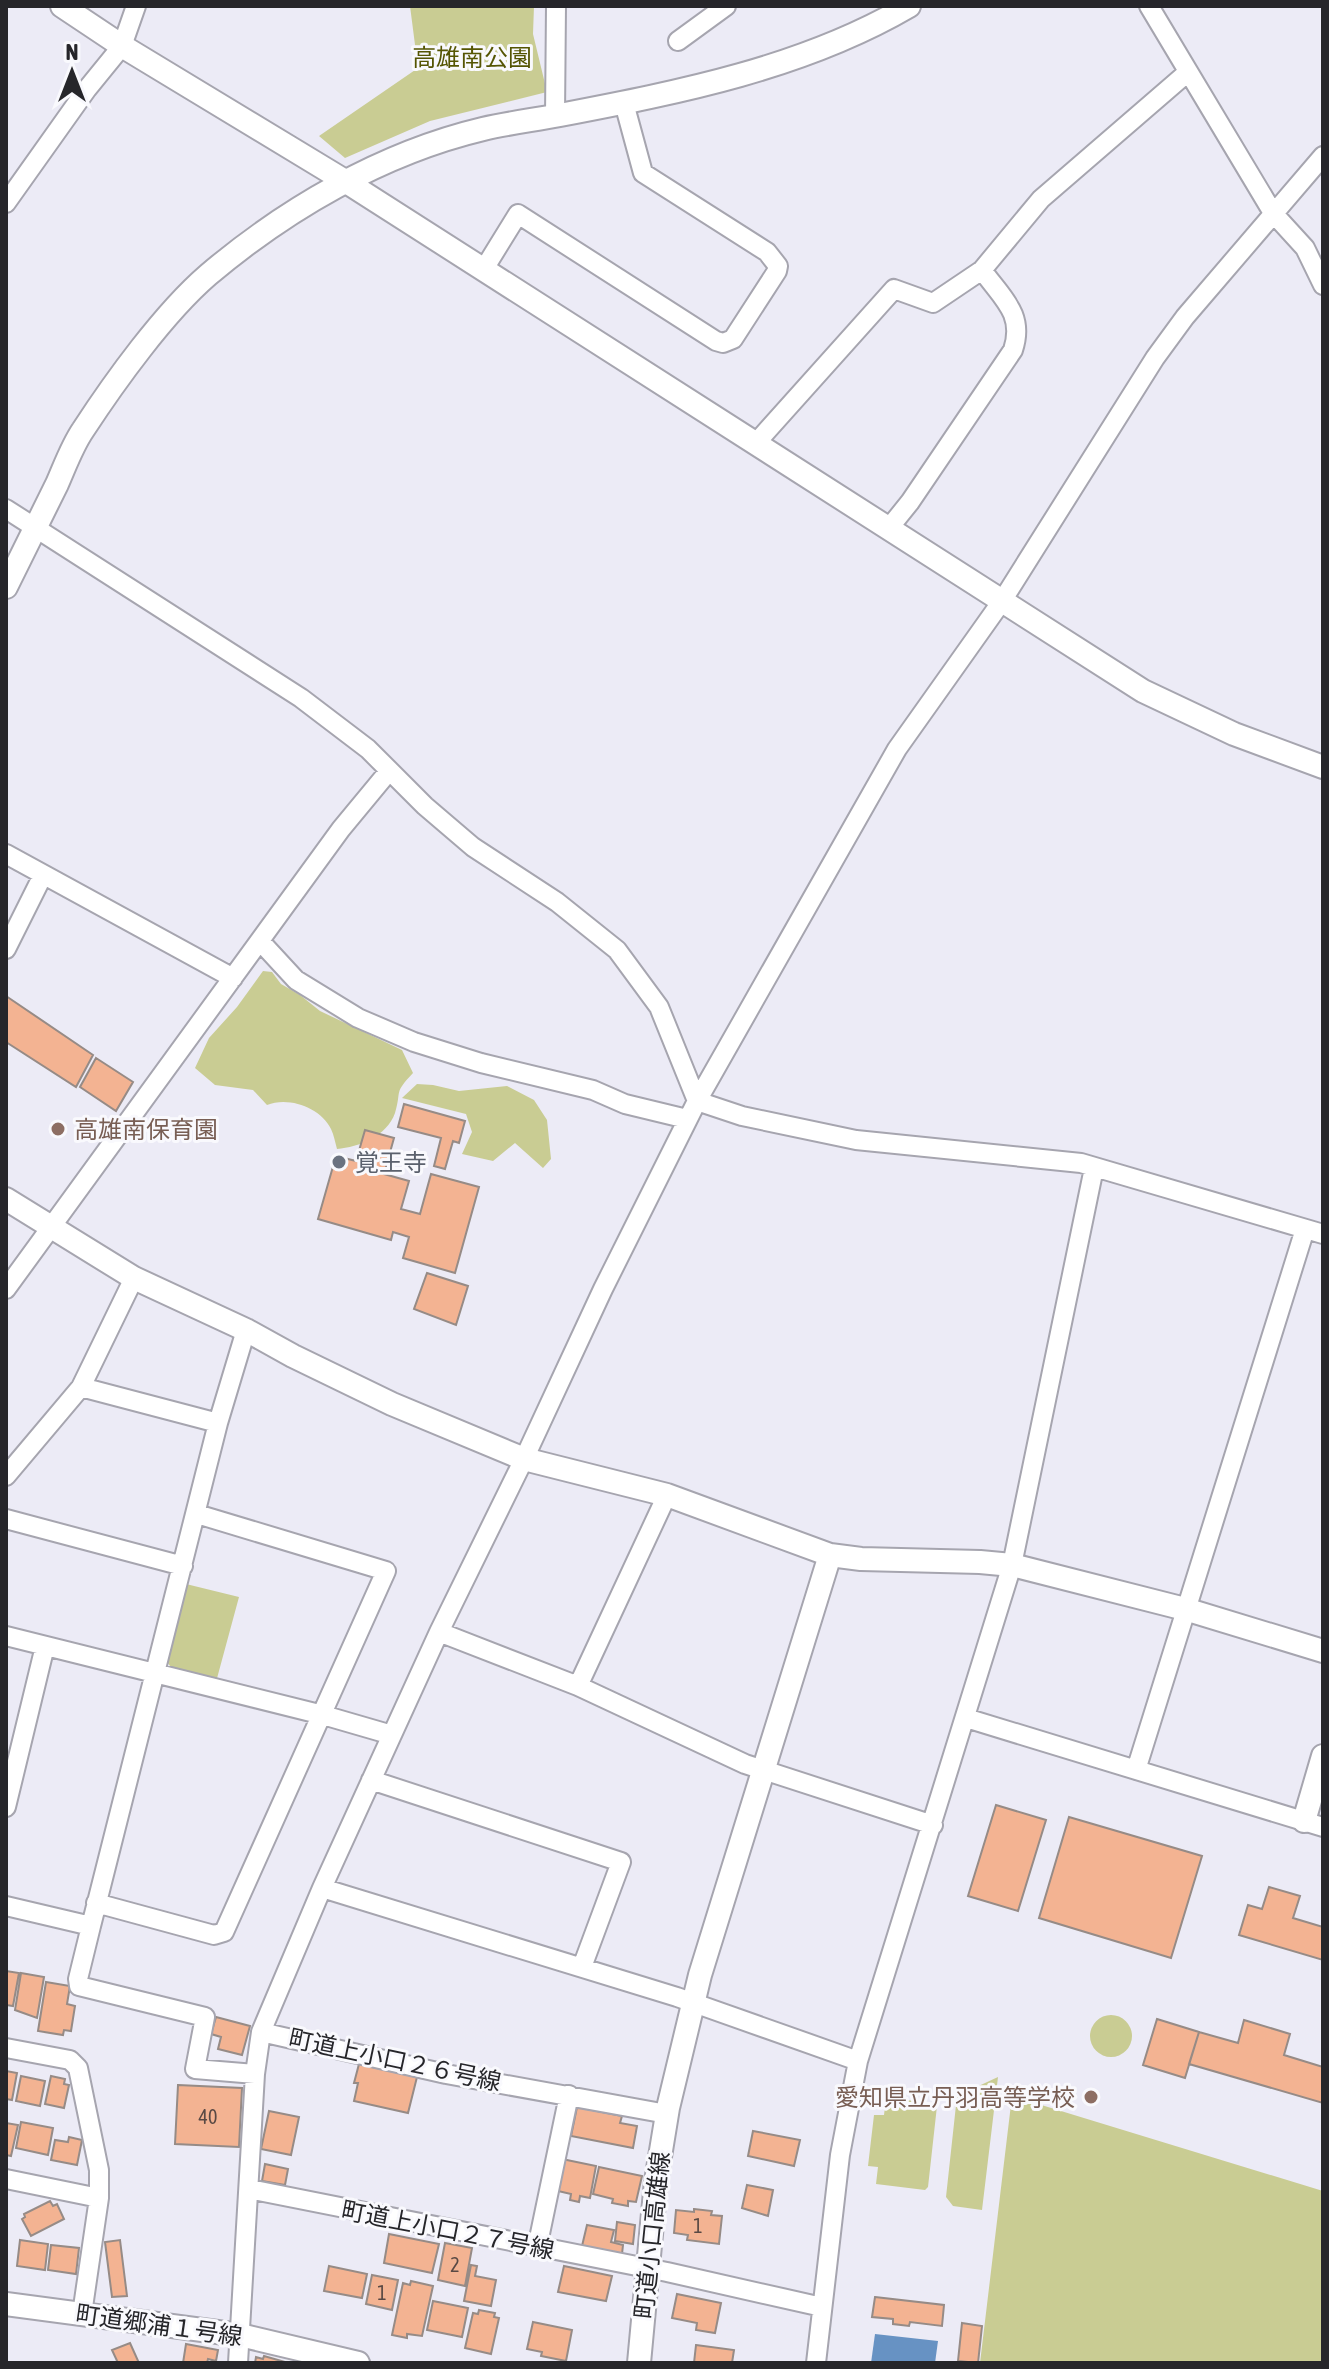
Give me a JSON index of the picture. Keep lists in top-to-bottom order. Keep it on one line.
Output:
{"streets":{"street":["町道上小口２６号線","町道上小口２７号線","町道小口高雄線","町道郷浦１号線"]},"crossings":[["町道上小口２６号線","町道上小口２７号線"],["町道上小口２６号線","町道小口高雄線"],["町道上小口２６号線","町道郷浦１号線"],["町道上小口２７号線","町道小口高雄線"]],"parks":["高雄南公園"],"places":["高雄南保育園","覚王寺","愛知県立丹羽高等学校"],"house_numbers":["40","1","2","1"],"north":"top"}
